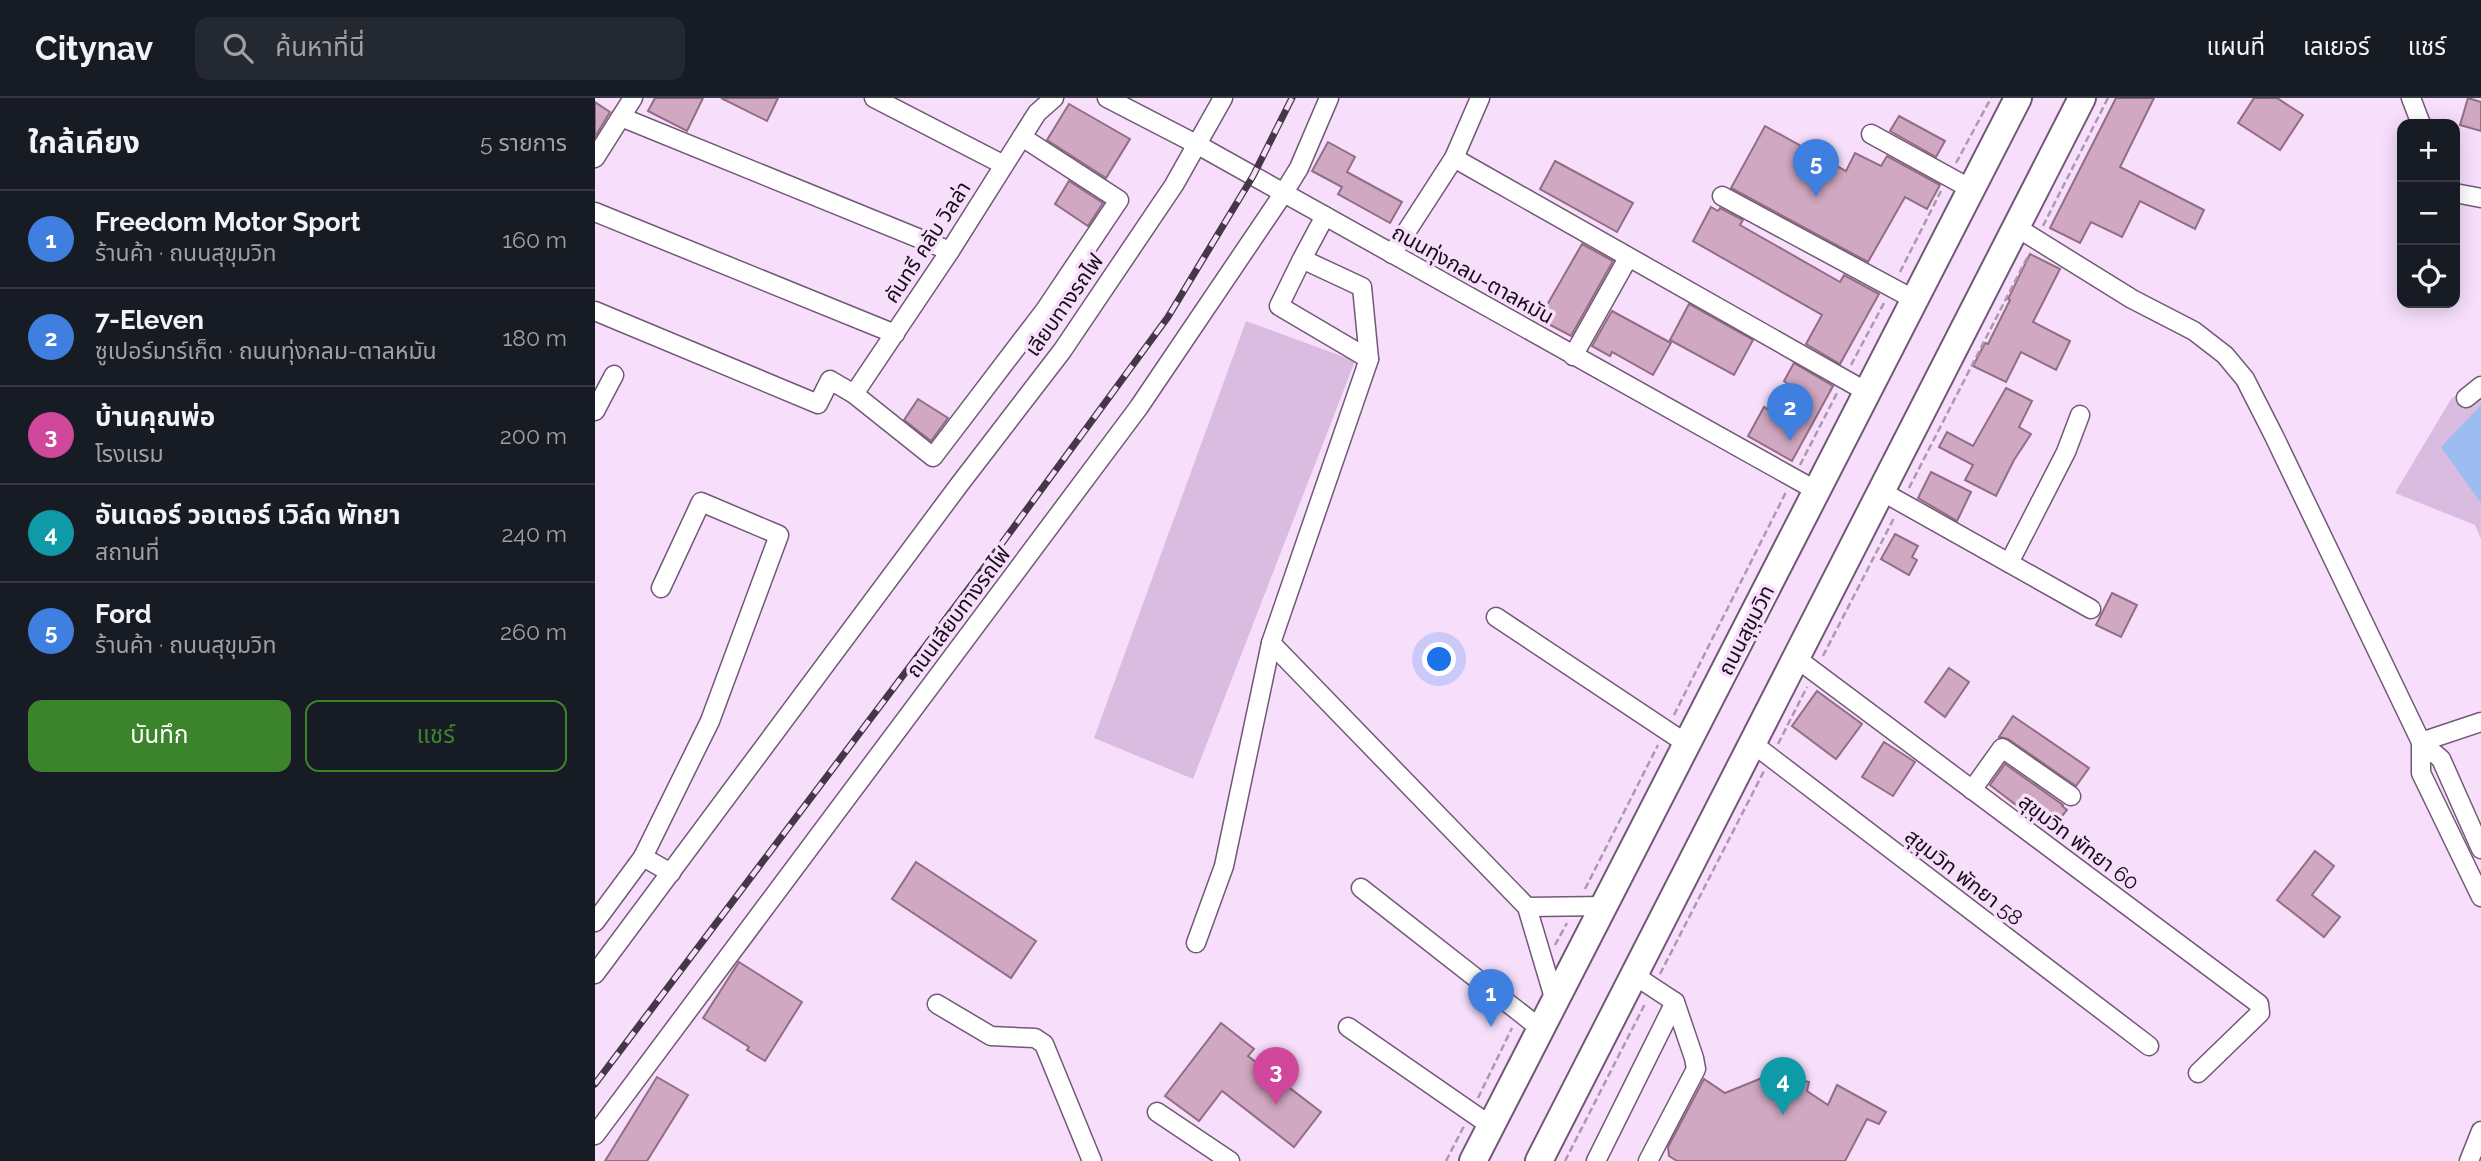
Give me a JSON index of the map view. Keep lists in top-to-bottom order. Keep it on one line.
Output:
{"streets":{"highway":["ถนนสุขุมวิท"],"street":["คันทรี คลับ วิลล่า","ถนนทุ่งกลม-ตาลหมัน","เลียบทางรถไฟ","ถนนเลียบทางรถไฟ","สุขุมวิท พัทยา 60","สุขุมวิท พัทยา 58"]},"crossings":[["ถนนทุ่งกลม-ตาลหมัน","เลียบทางรถไฟ"],["ถนนทุ่งกลม-ตาลหมัน","ถนนเลียบทางรถไฟ"],["ถนนทุ่งกลม-ตาลหมัน","ถนนสุขุมวิท"]],"page":{"header":"Citynav","search":"ค้นหาที่นี่","nav":["แผนที่","เลเยอร์","แชร์"],"heading":["ใกล้เคียง","5 รายการ"],"map_buttons":["+","−"],"pins":["5","2","1","3","4"],"list":[{"mark":"1","name":"Freedom Motor Sport","note":"ร้านค้า · ถนนสุขุมวิท","value":"160 m"},{"mark":"2","name":"7-Eleven","note":"ซูเปอร์มาร์เก็ต · ถนนทุ่งกลม-ตาลหมัน","value":"180 m"},{"mark":"3","name":"บ้านคุณพ่อ","note":"โรงแรม","value":"200 m"},{"mark":"4","name":"อันเดอร์ วอเตอร์ เวิล์ด พัทยา","note":"สถานที่","value":"240 m"},{"mark":"5","name":"Ford","note":"ร้านค้า · ถนนสุขุมวิท","value":"260 m"}],"buttons":["บันทึก","แชร์"]}}
